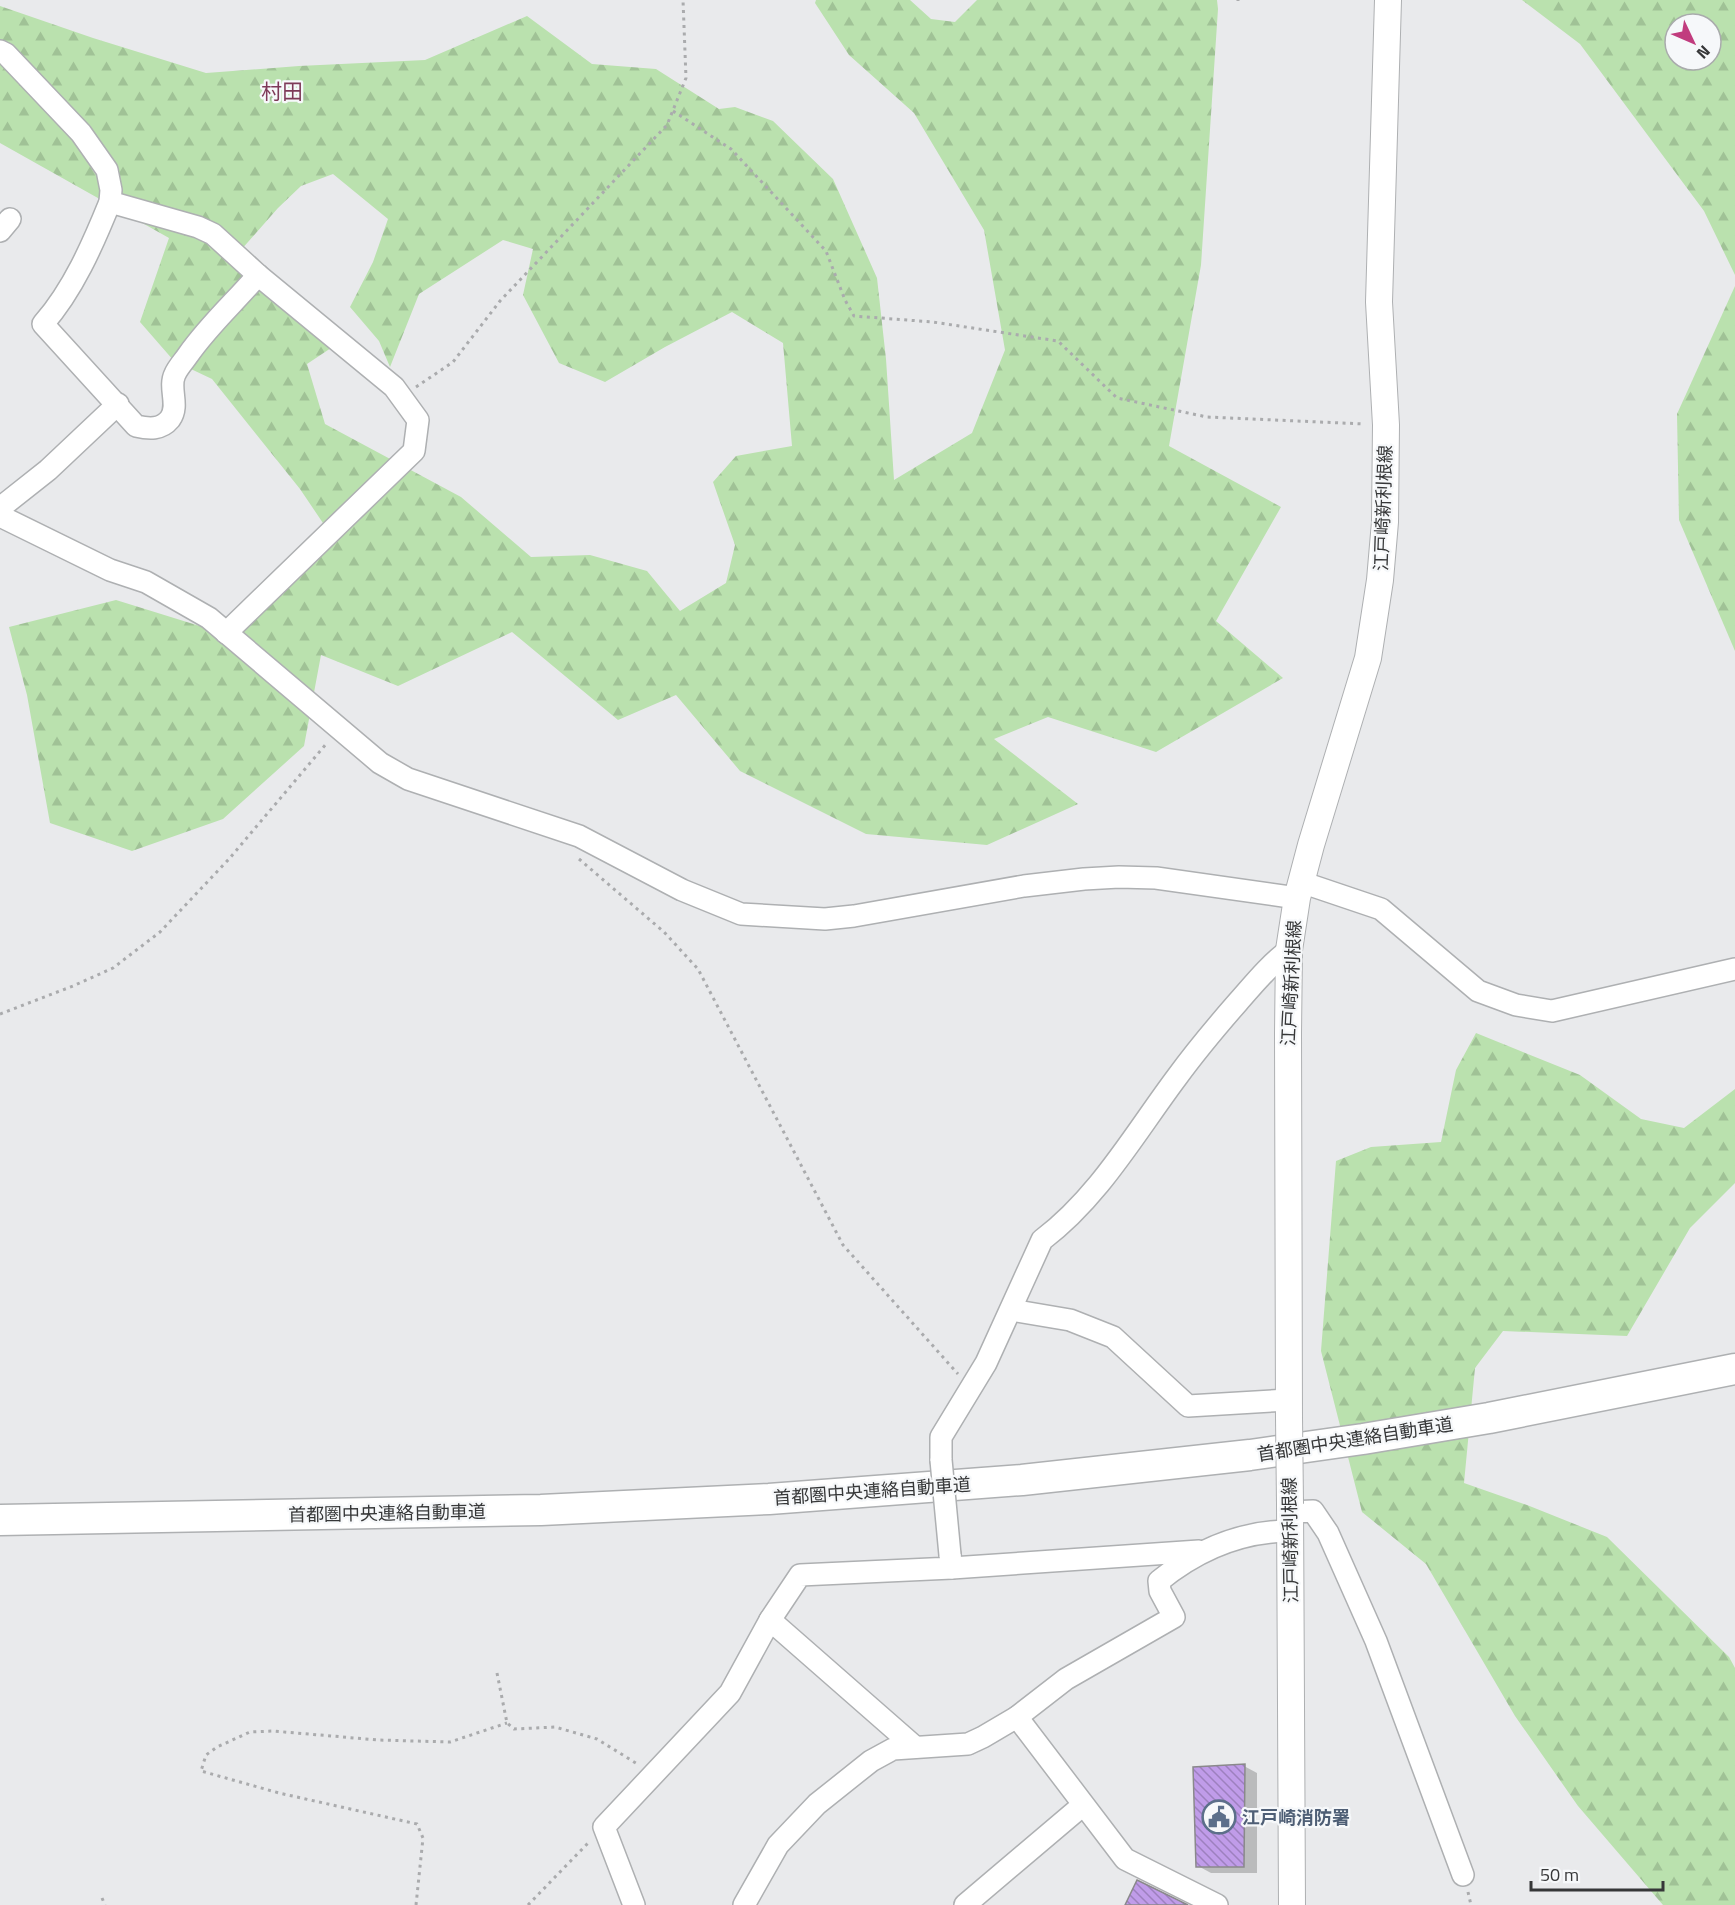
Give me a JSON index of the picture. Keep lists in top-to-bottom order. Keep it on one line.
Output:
{"streets":{"highway":["首都圏中央連絡自動車道"],"main road":["江戸崎新利根線"]},"districts":["村田"],"places":{"public building":["江戸崎消防署"]},"scale_bar":"50 m","north":"bottom right"}
